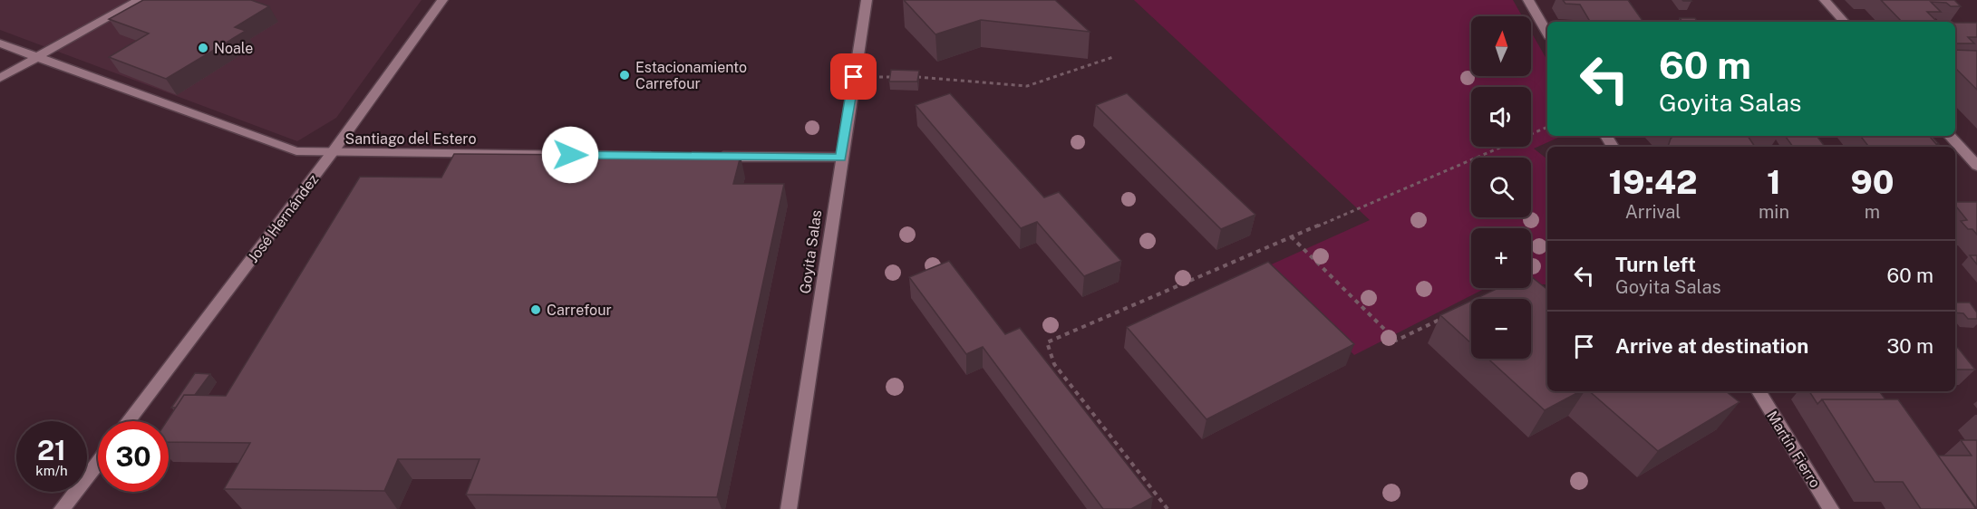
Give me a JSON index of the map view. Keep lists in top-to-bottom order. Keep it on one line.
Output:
{"streets":{"street":["Santiago del Estero","José Hernández","Goyita Salas","Martín Fierro"]},"crossings":[["Santiago del Estero","José Hernández"]],"places":["Noale","Estacionamiento Carrefour","Carrefour"],"north":"top","page":{"map_buttons":["+","−"],"turn":["60 m","Goyita Salas"],"eta":["19:42","Arrival","1","min","90","m"],"list":[{"name":"Turn left","note":"Goyita Salas","value":"60 m"},{"name":"Arrive at destination","value":"30 m"}],"speed":"21 km/h","limit":"30"}}
